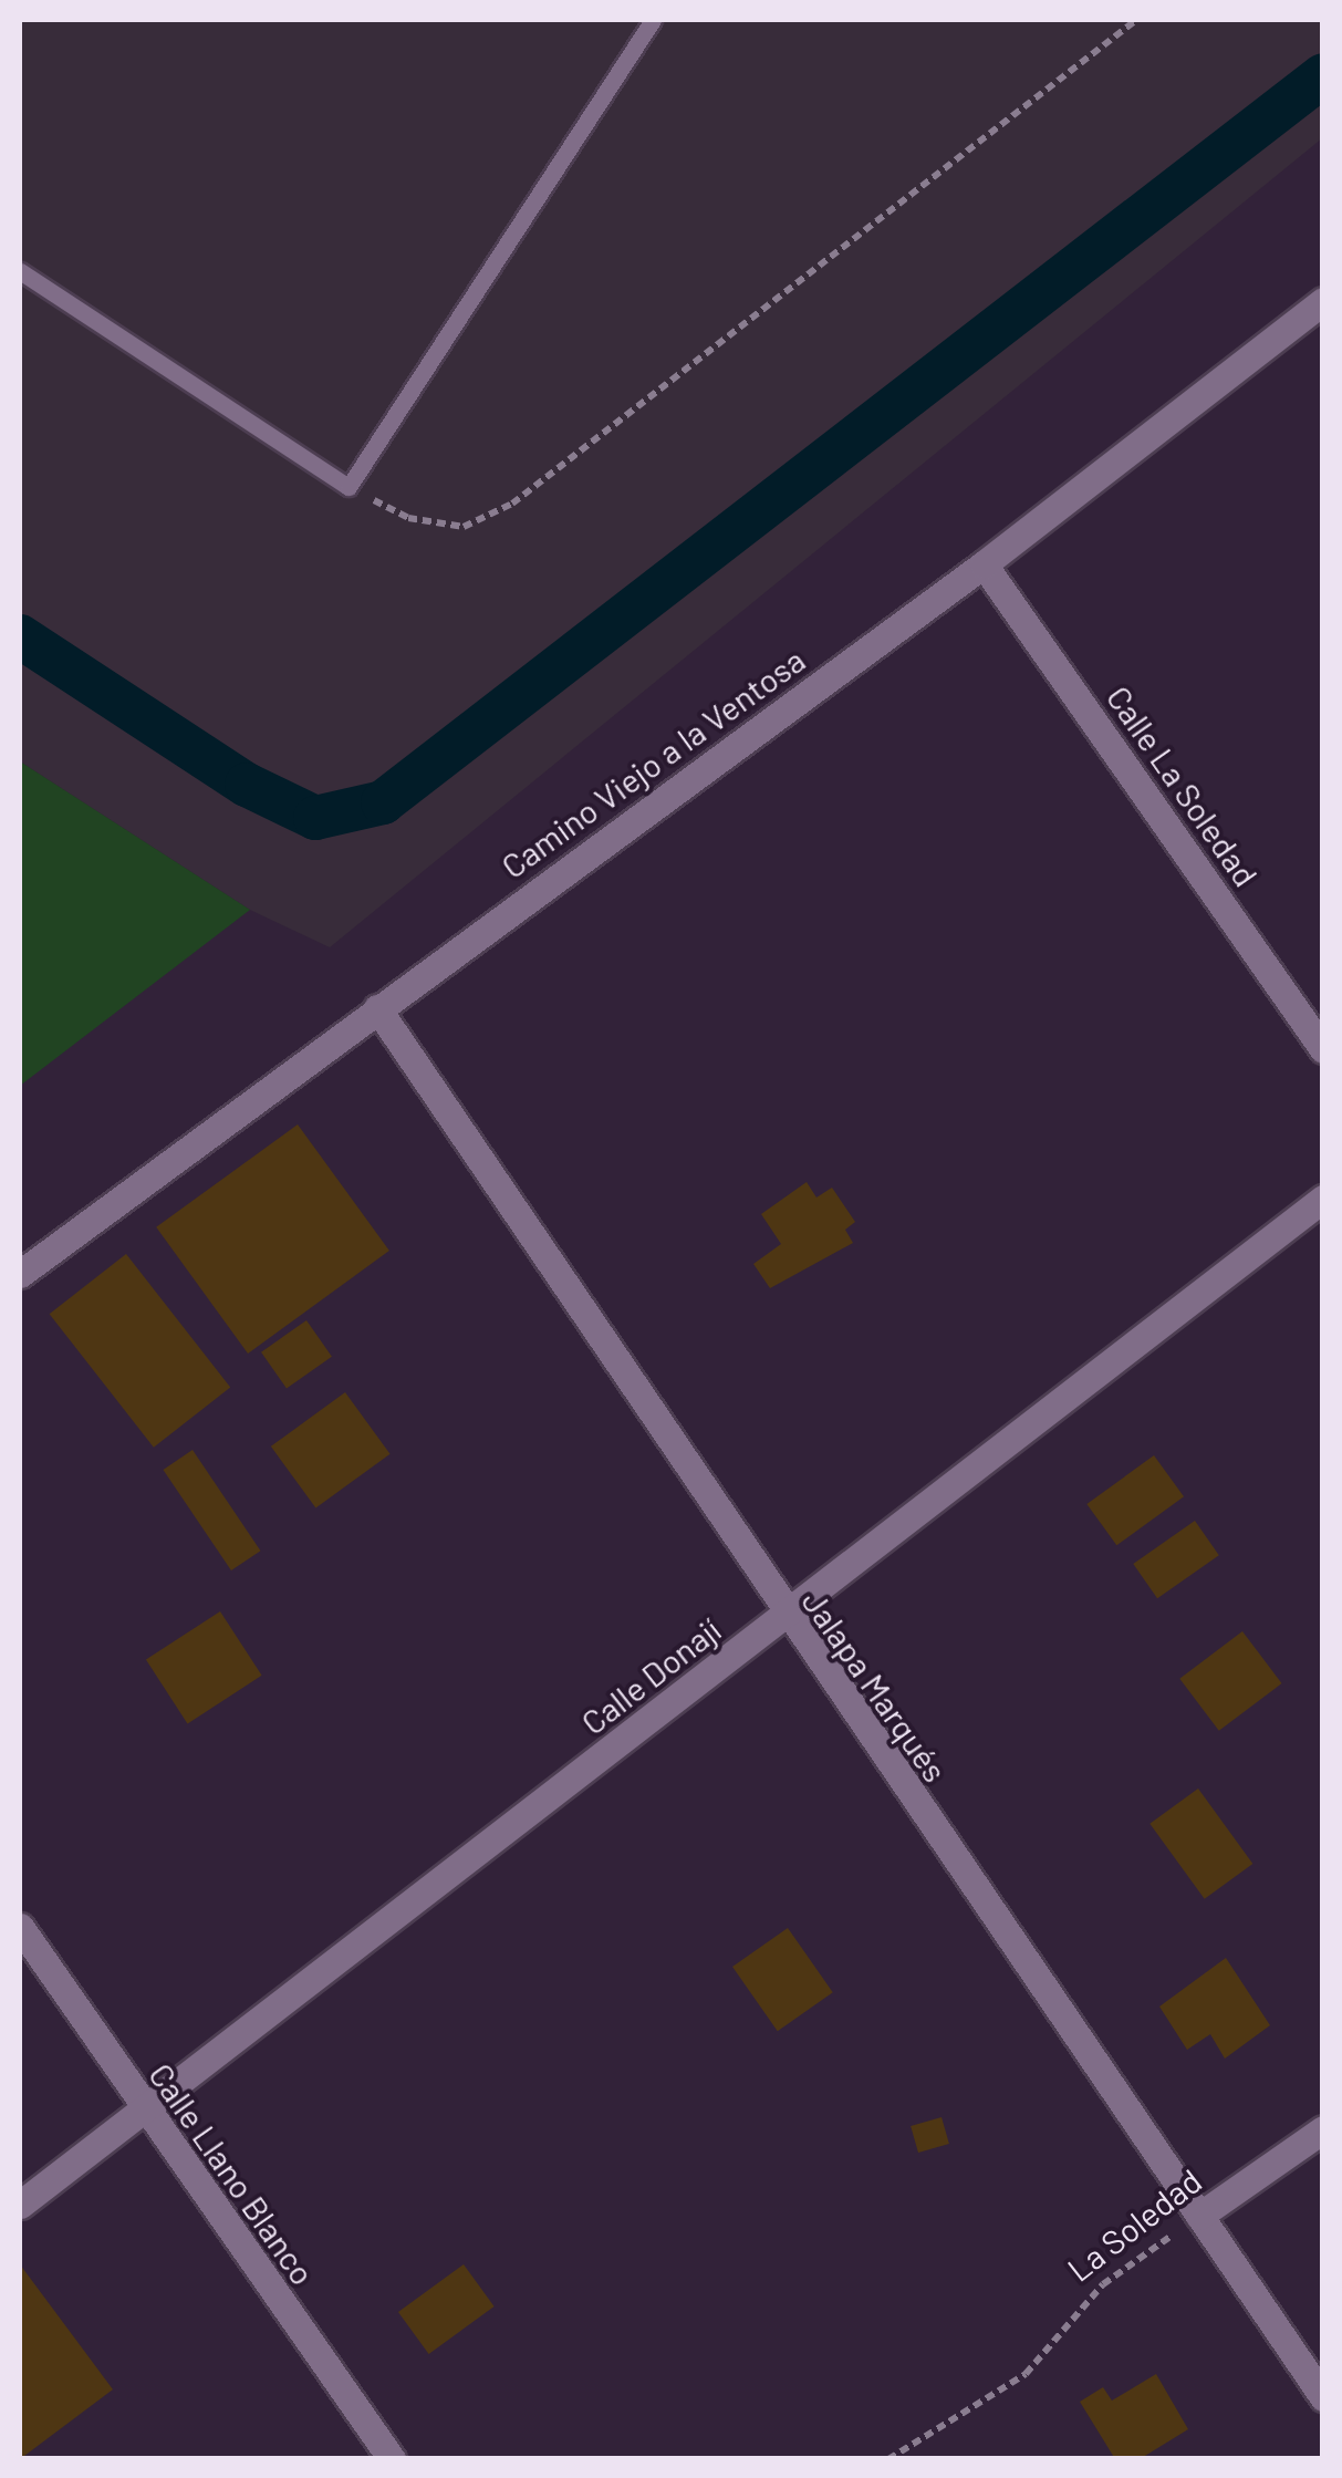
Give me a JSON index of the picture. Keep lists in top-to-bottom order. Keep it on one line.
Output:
{"streets":{"street":["Camino Viejo a la Ventosa","Calle La Soledad","Calle Donají","Jalapa Marqués","Calle Llano Blanco","La Soledad"]},"crossings":[["Camino Viejo a la Ventosa","Calle La Soledad"],["Camino Viejo a la Ventosa","Jalapa Marqués"],["Calle Donají","Jalapa Marqués"],["Calle Donají","Calle Llano Blanco"],["Jalapa Marqués","La Soledad"]]}
